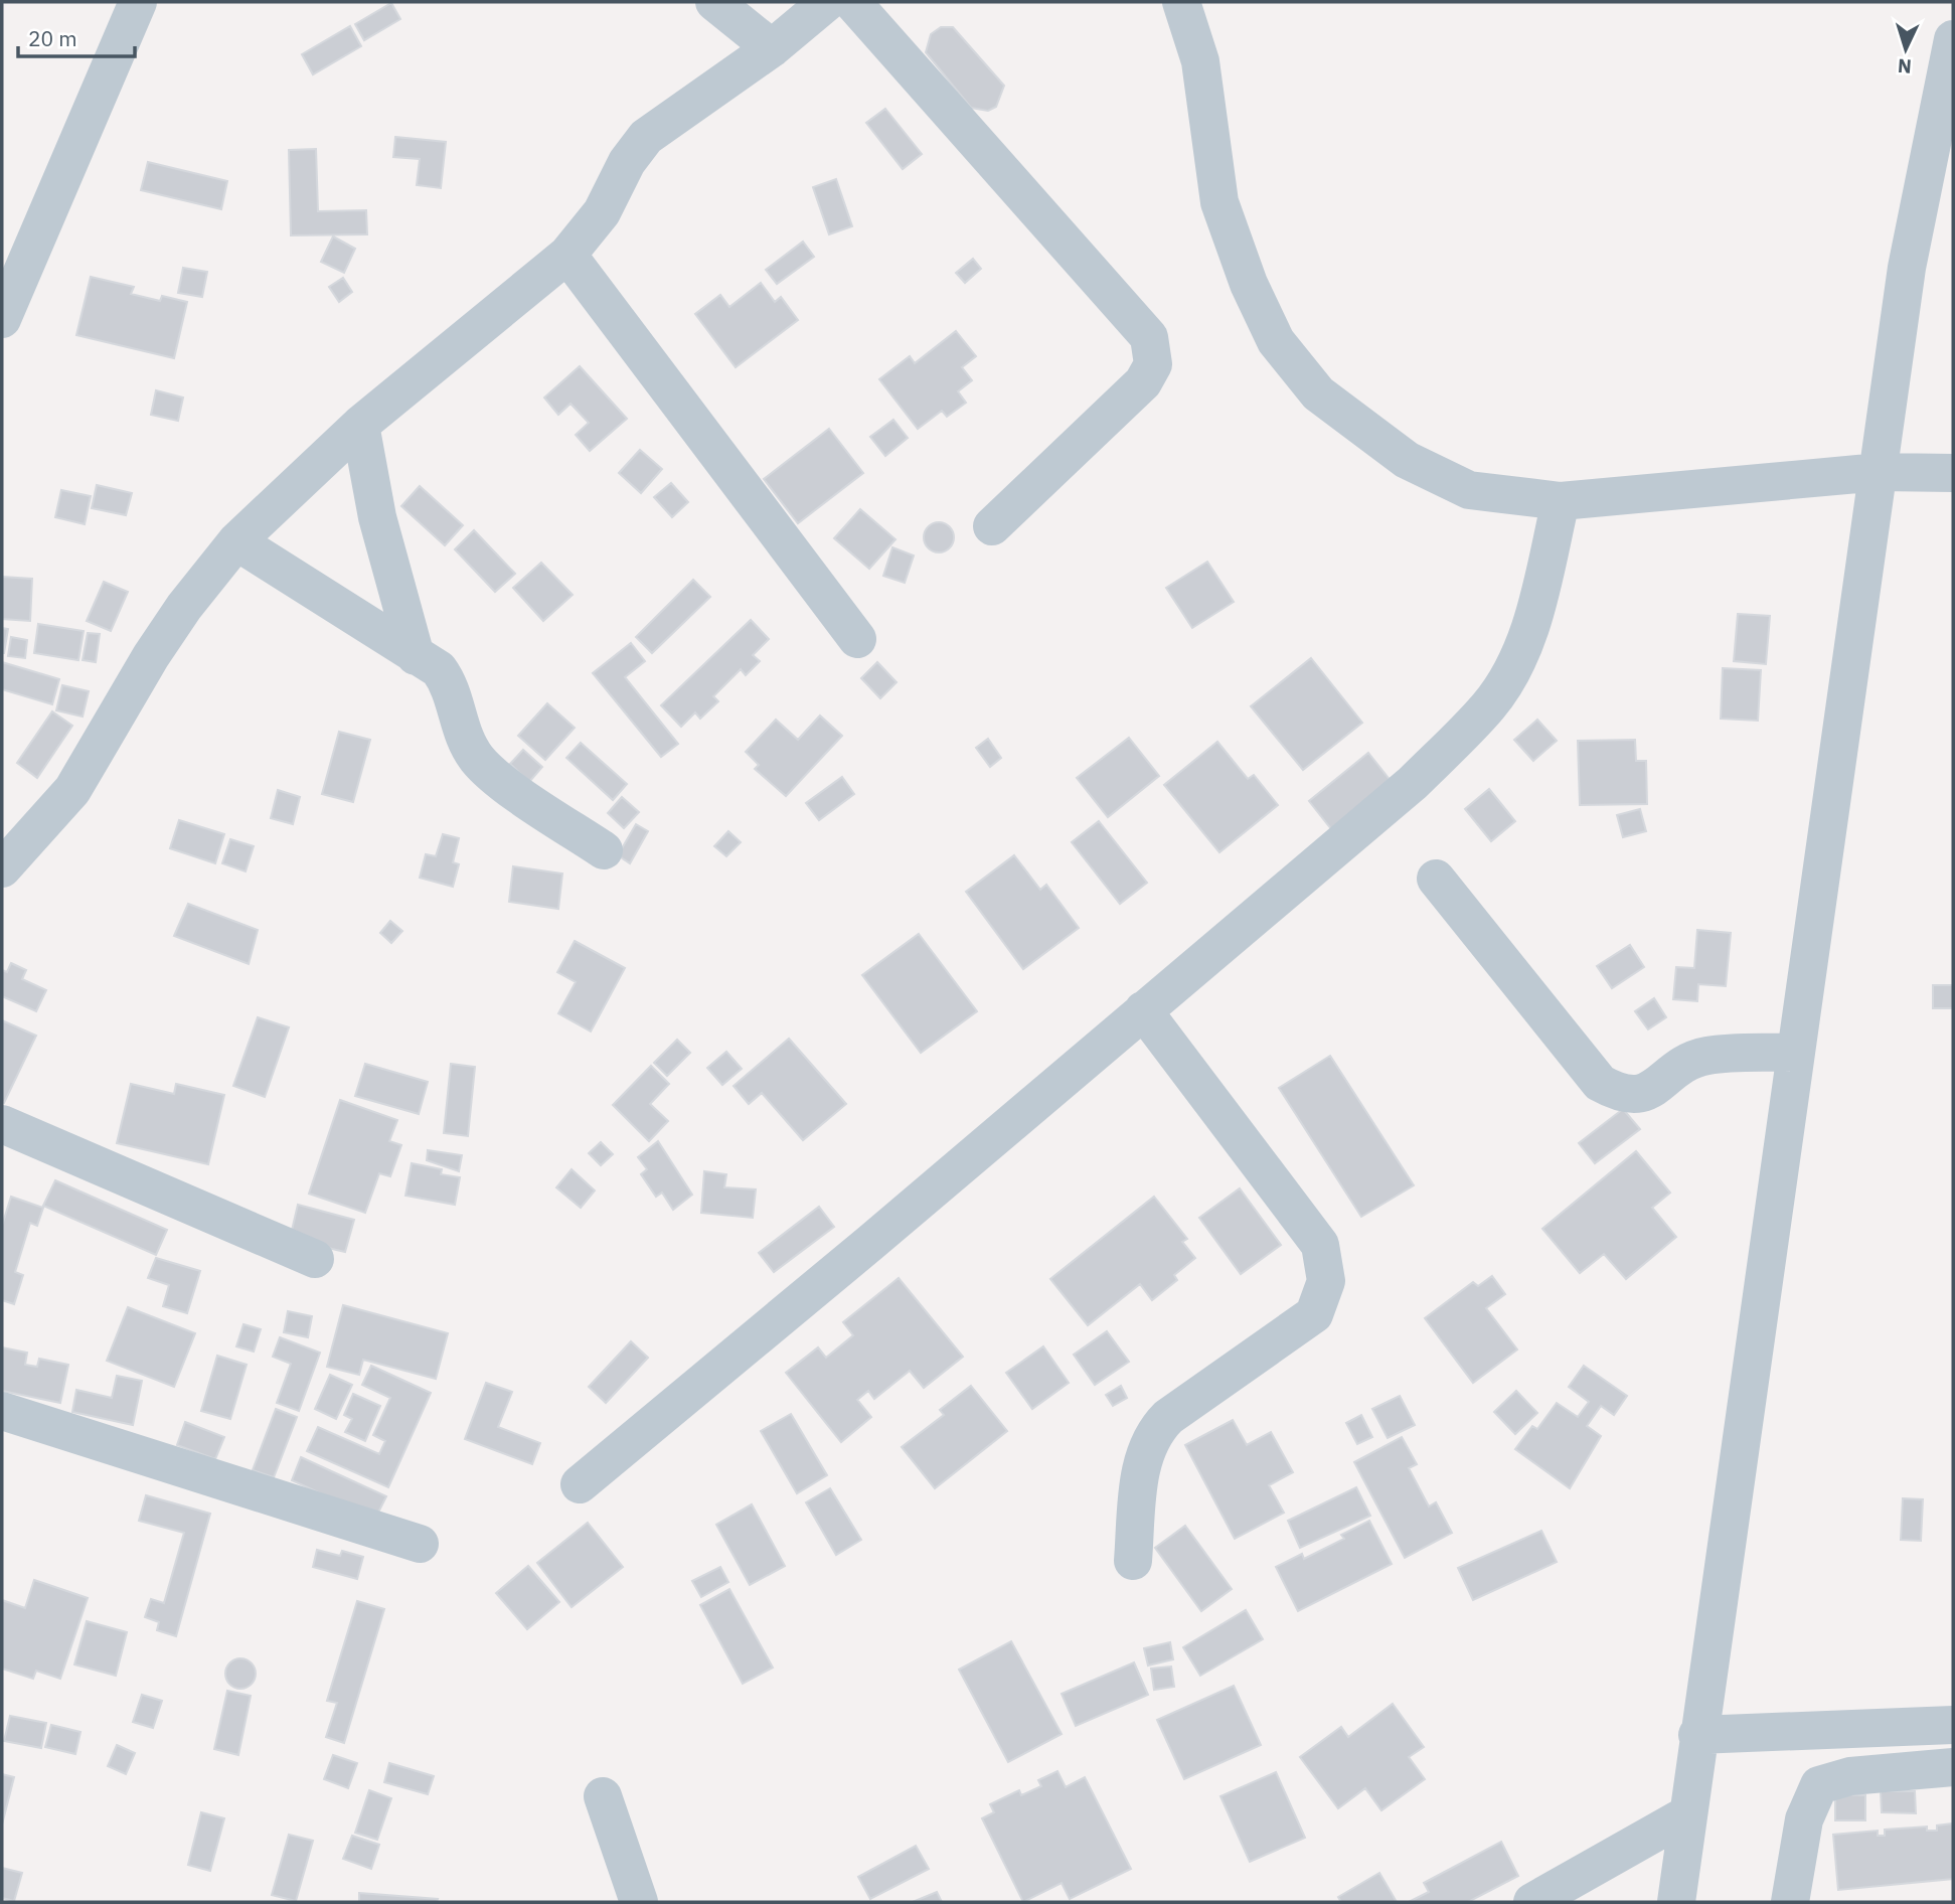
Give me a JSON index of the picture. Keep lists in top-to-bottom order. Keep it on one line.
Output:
{"scale_bar":"20 m","north":"bottom"}
